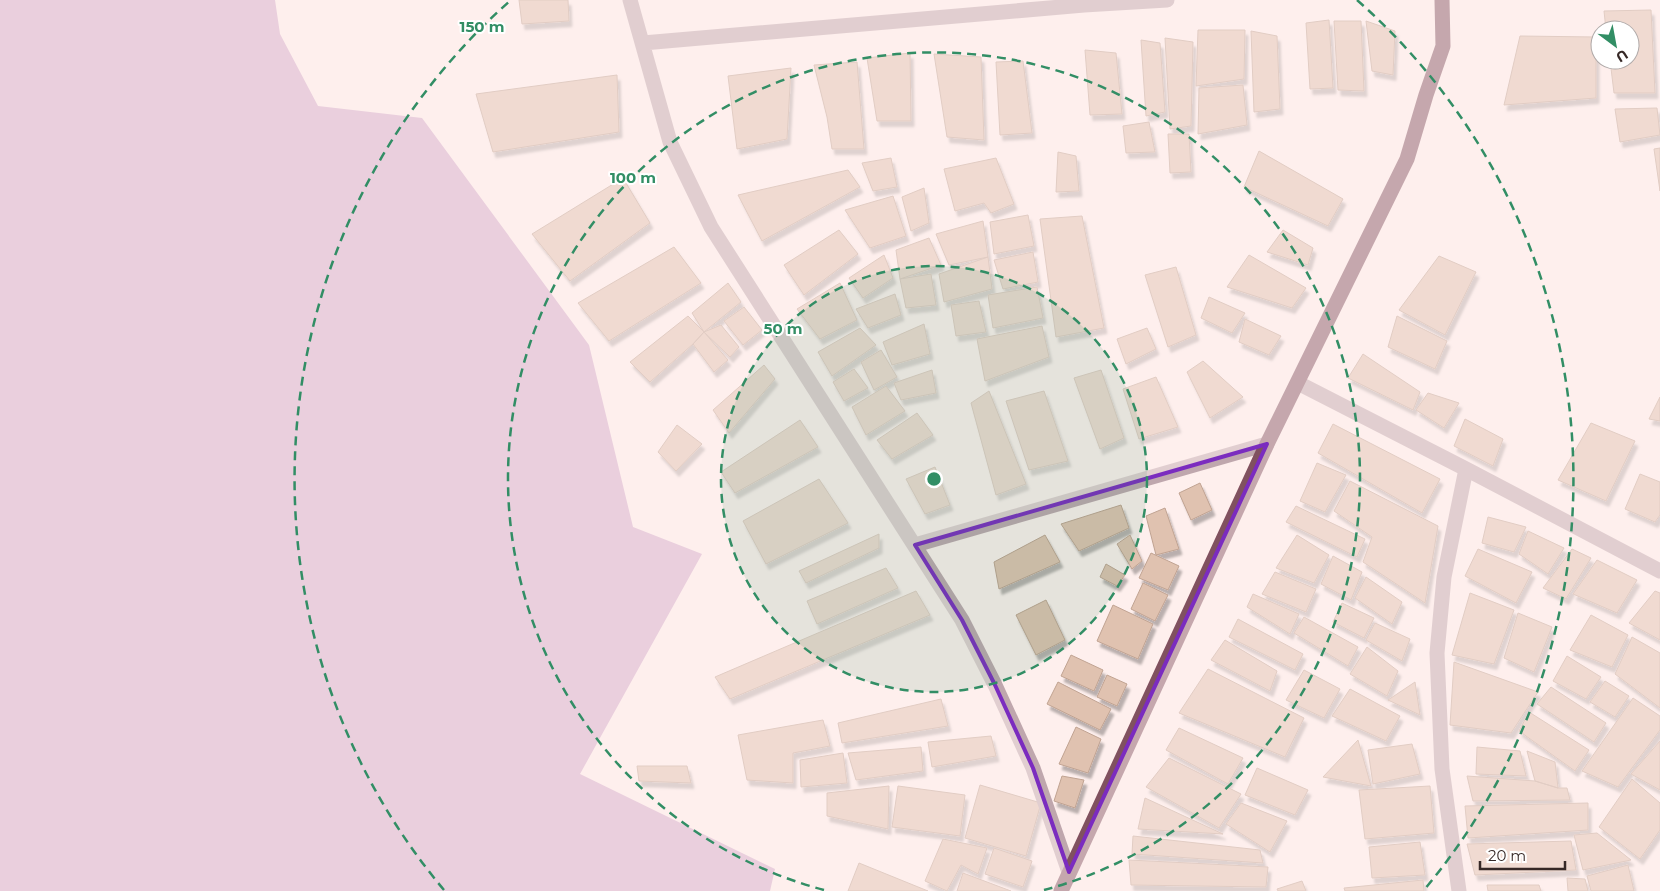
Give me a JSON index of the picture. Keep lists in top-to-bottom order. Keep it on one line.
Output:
{"scale_bar":"20 m","north":"bottom right","rings":["150 m","100 m","50 m"]}
